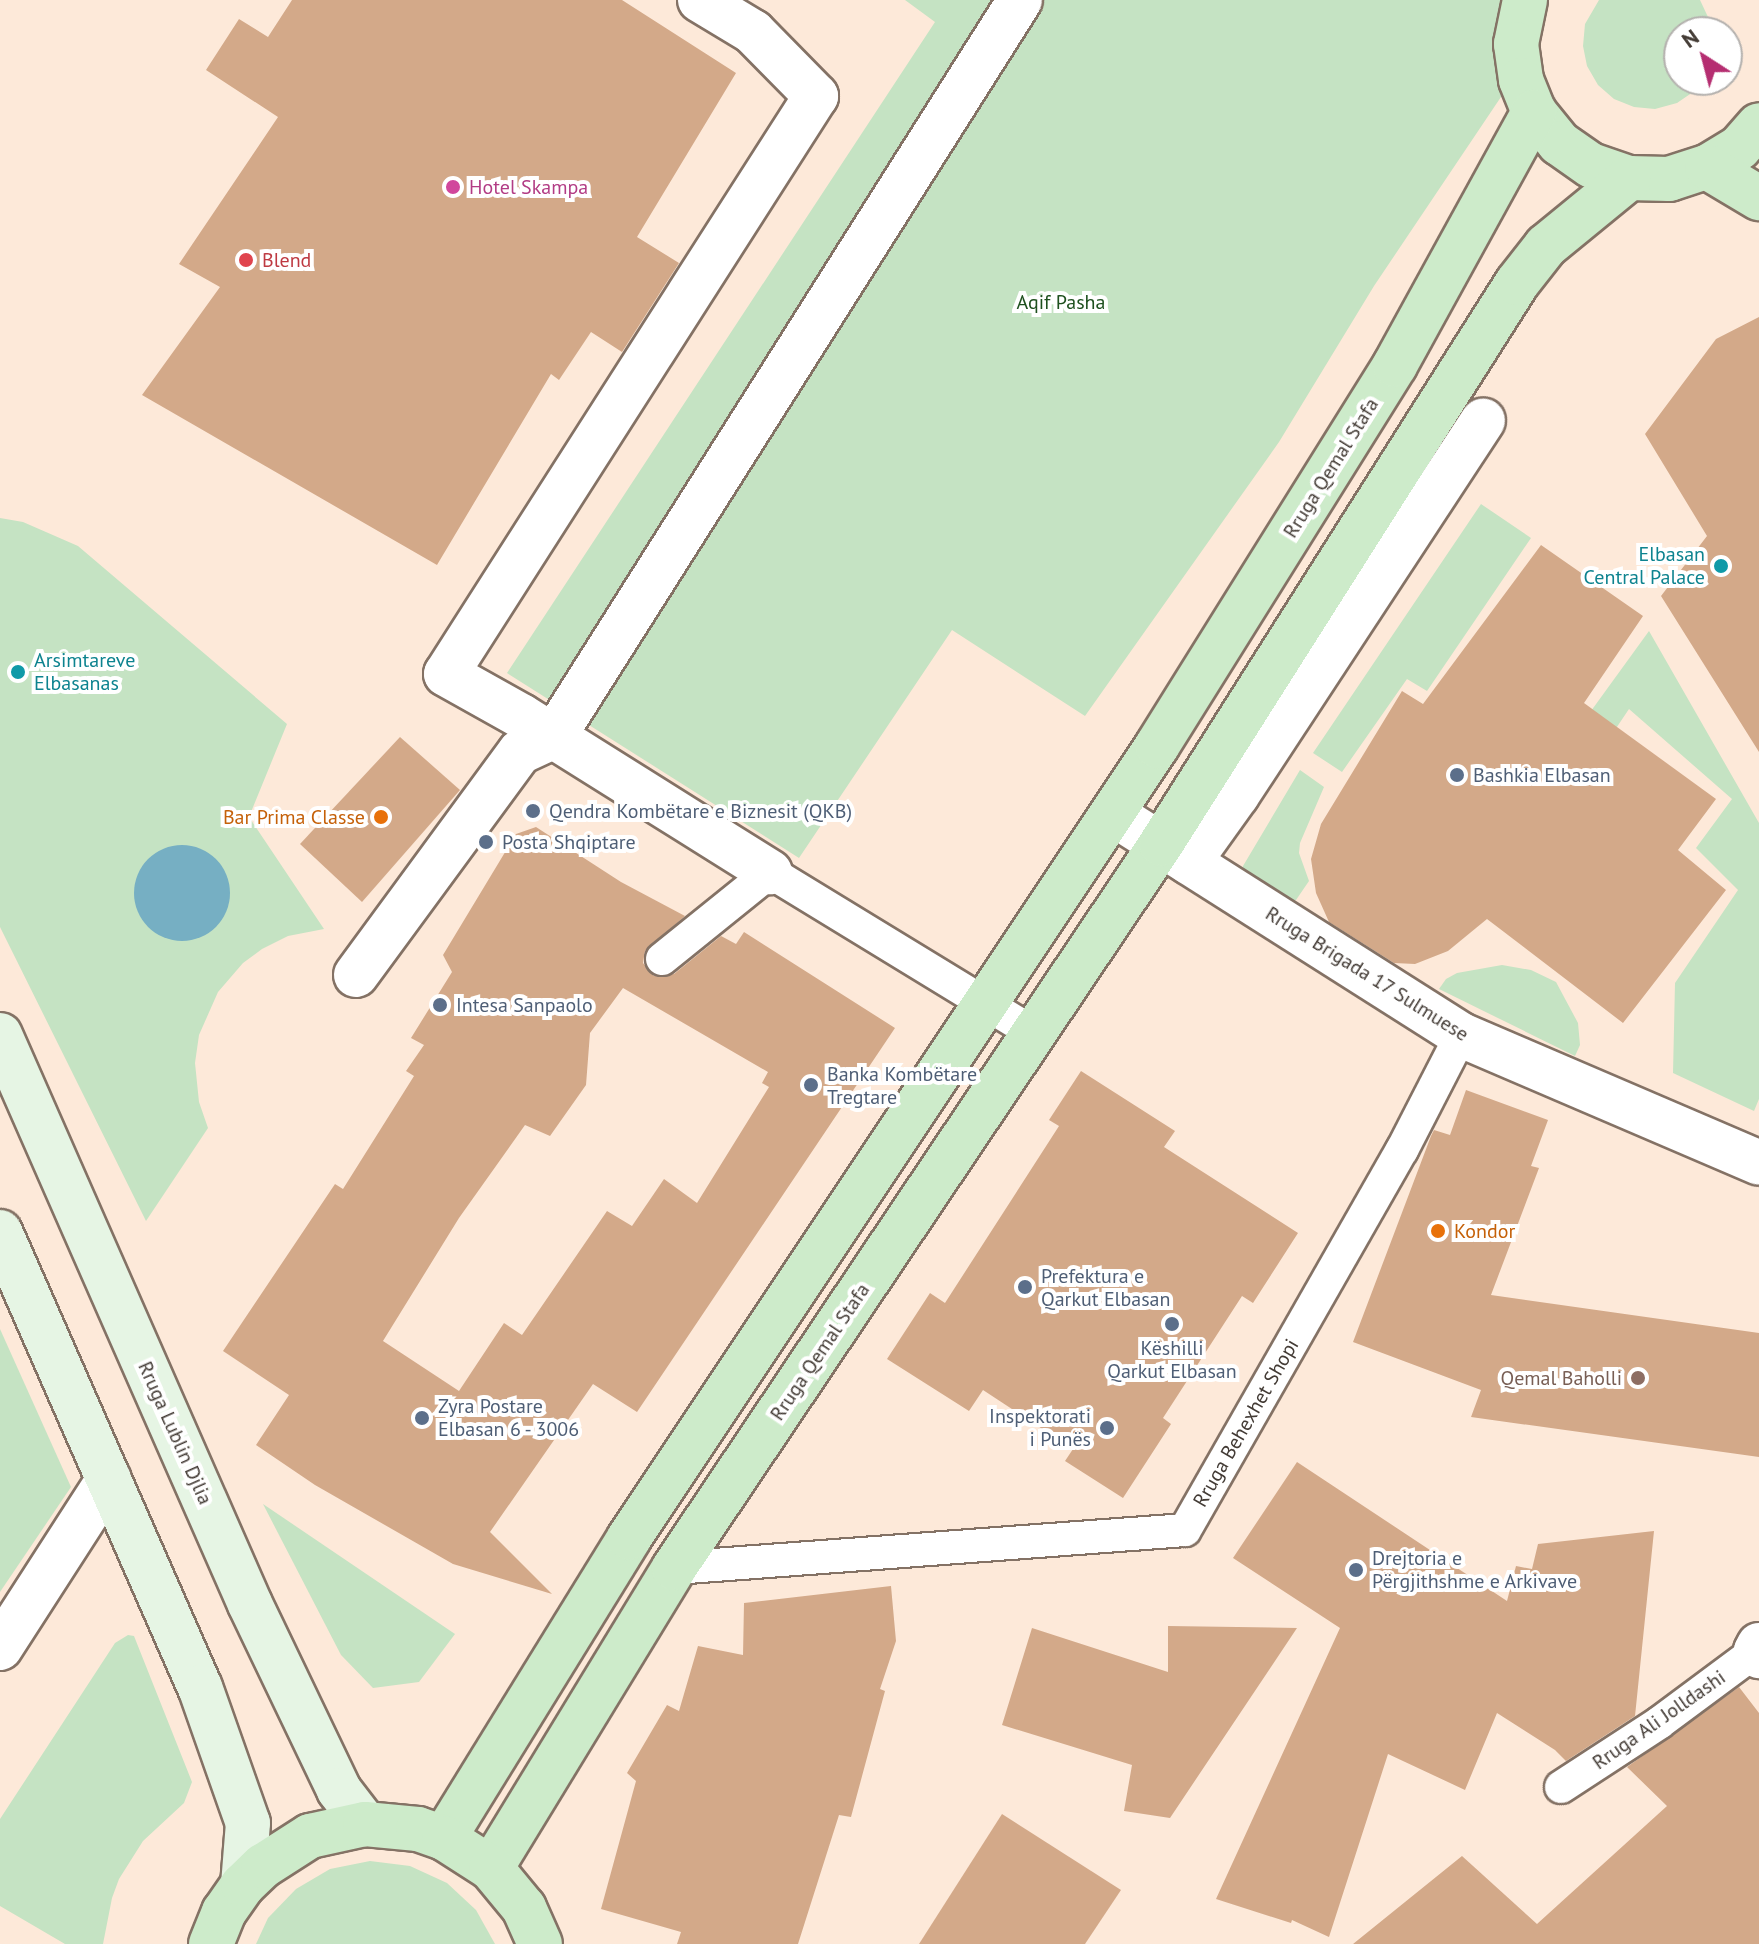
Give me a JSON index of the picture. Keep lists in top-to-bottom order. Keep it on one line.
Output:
{"streets":{"main road":["Rruga Qemal Stafa","Rruga Lublin Djlia"],"street":["Rruga Brigada 17 Sulmuese"],"lane":["Rruga Behexhet Shopi","Rruga Ali Jolldashi"]},"crossings":[["Rruga Qemal Stafa","Rruga Brigada 17 Sulmuese"],["Rruga Qemal Stafa","Rruga Behexhet Shopi"],["Rruga Brigada 17 Sulmuese","Rruga Behexhet Shopi"]],"parks":["Aqif Pasha"],"places":["Hotel Skampa","Blend","Elbasan Central Palace","Arsimtareve Elbasanas","Bashkia Elbasan","Qendra Kombëtare e Biznesit (QKB)","Bar Prima Classe","Posta Shqiptare","Intesa Sanpaolo","Banka Kombëtare Tregtare","Kondor","Prefektura e Qarkut Elbasan","Këshilli Qarkut Elbasan","Qemal Baholli","Zyra Postare Elbasan 6 - 3006","Inspektorati i Punës","Drejtoria e Përgjithshme e Arkivave"],"north":"top left"}
